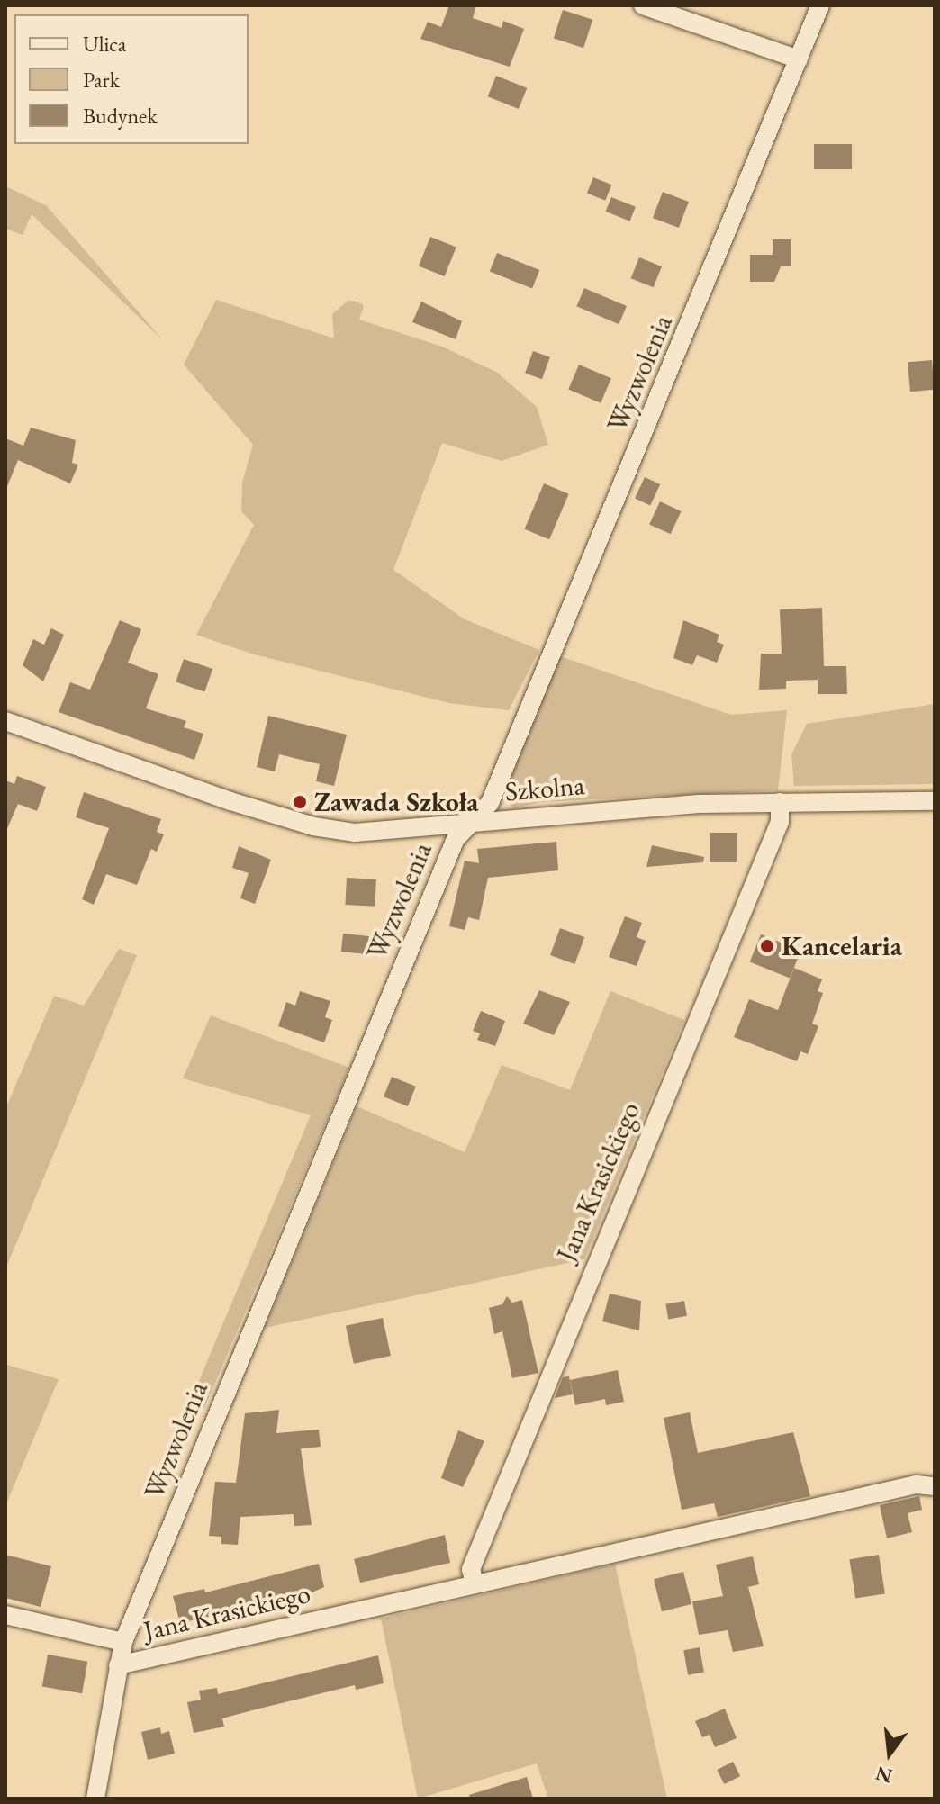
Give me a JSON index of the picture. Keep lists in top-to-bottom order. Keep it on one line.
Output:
{"streets":{"street":["Wyzwolenia","Szkolna","Jana Krasickiego"]},"crossings":[["Wyzwolenia","Szkolna"],["Wyzwolenia","Jana Krasickiego"],["Szkolna","Jana Krasickiego"]],"places":["Zawada Szkoła","Kancelaria"],"legend":["Ulica","Park","Budynek"],"north":"bottom"}
